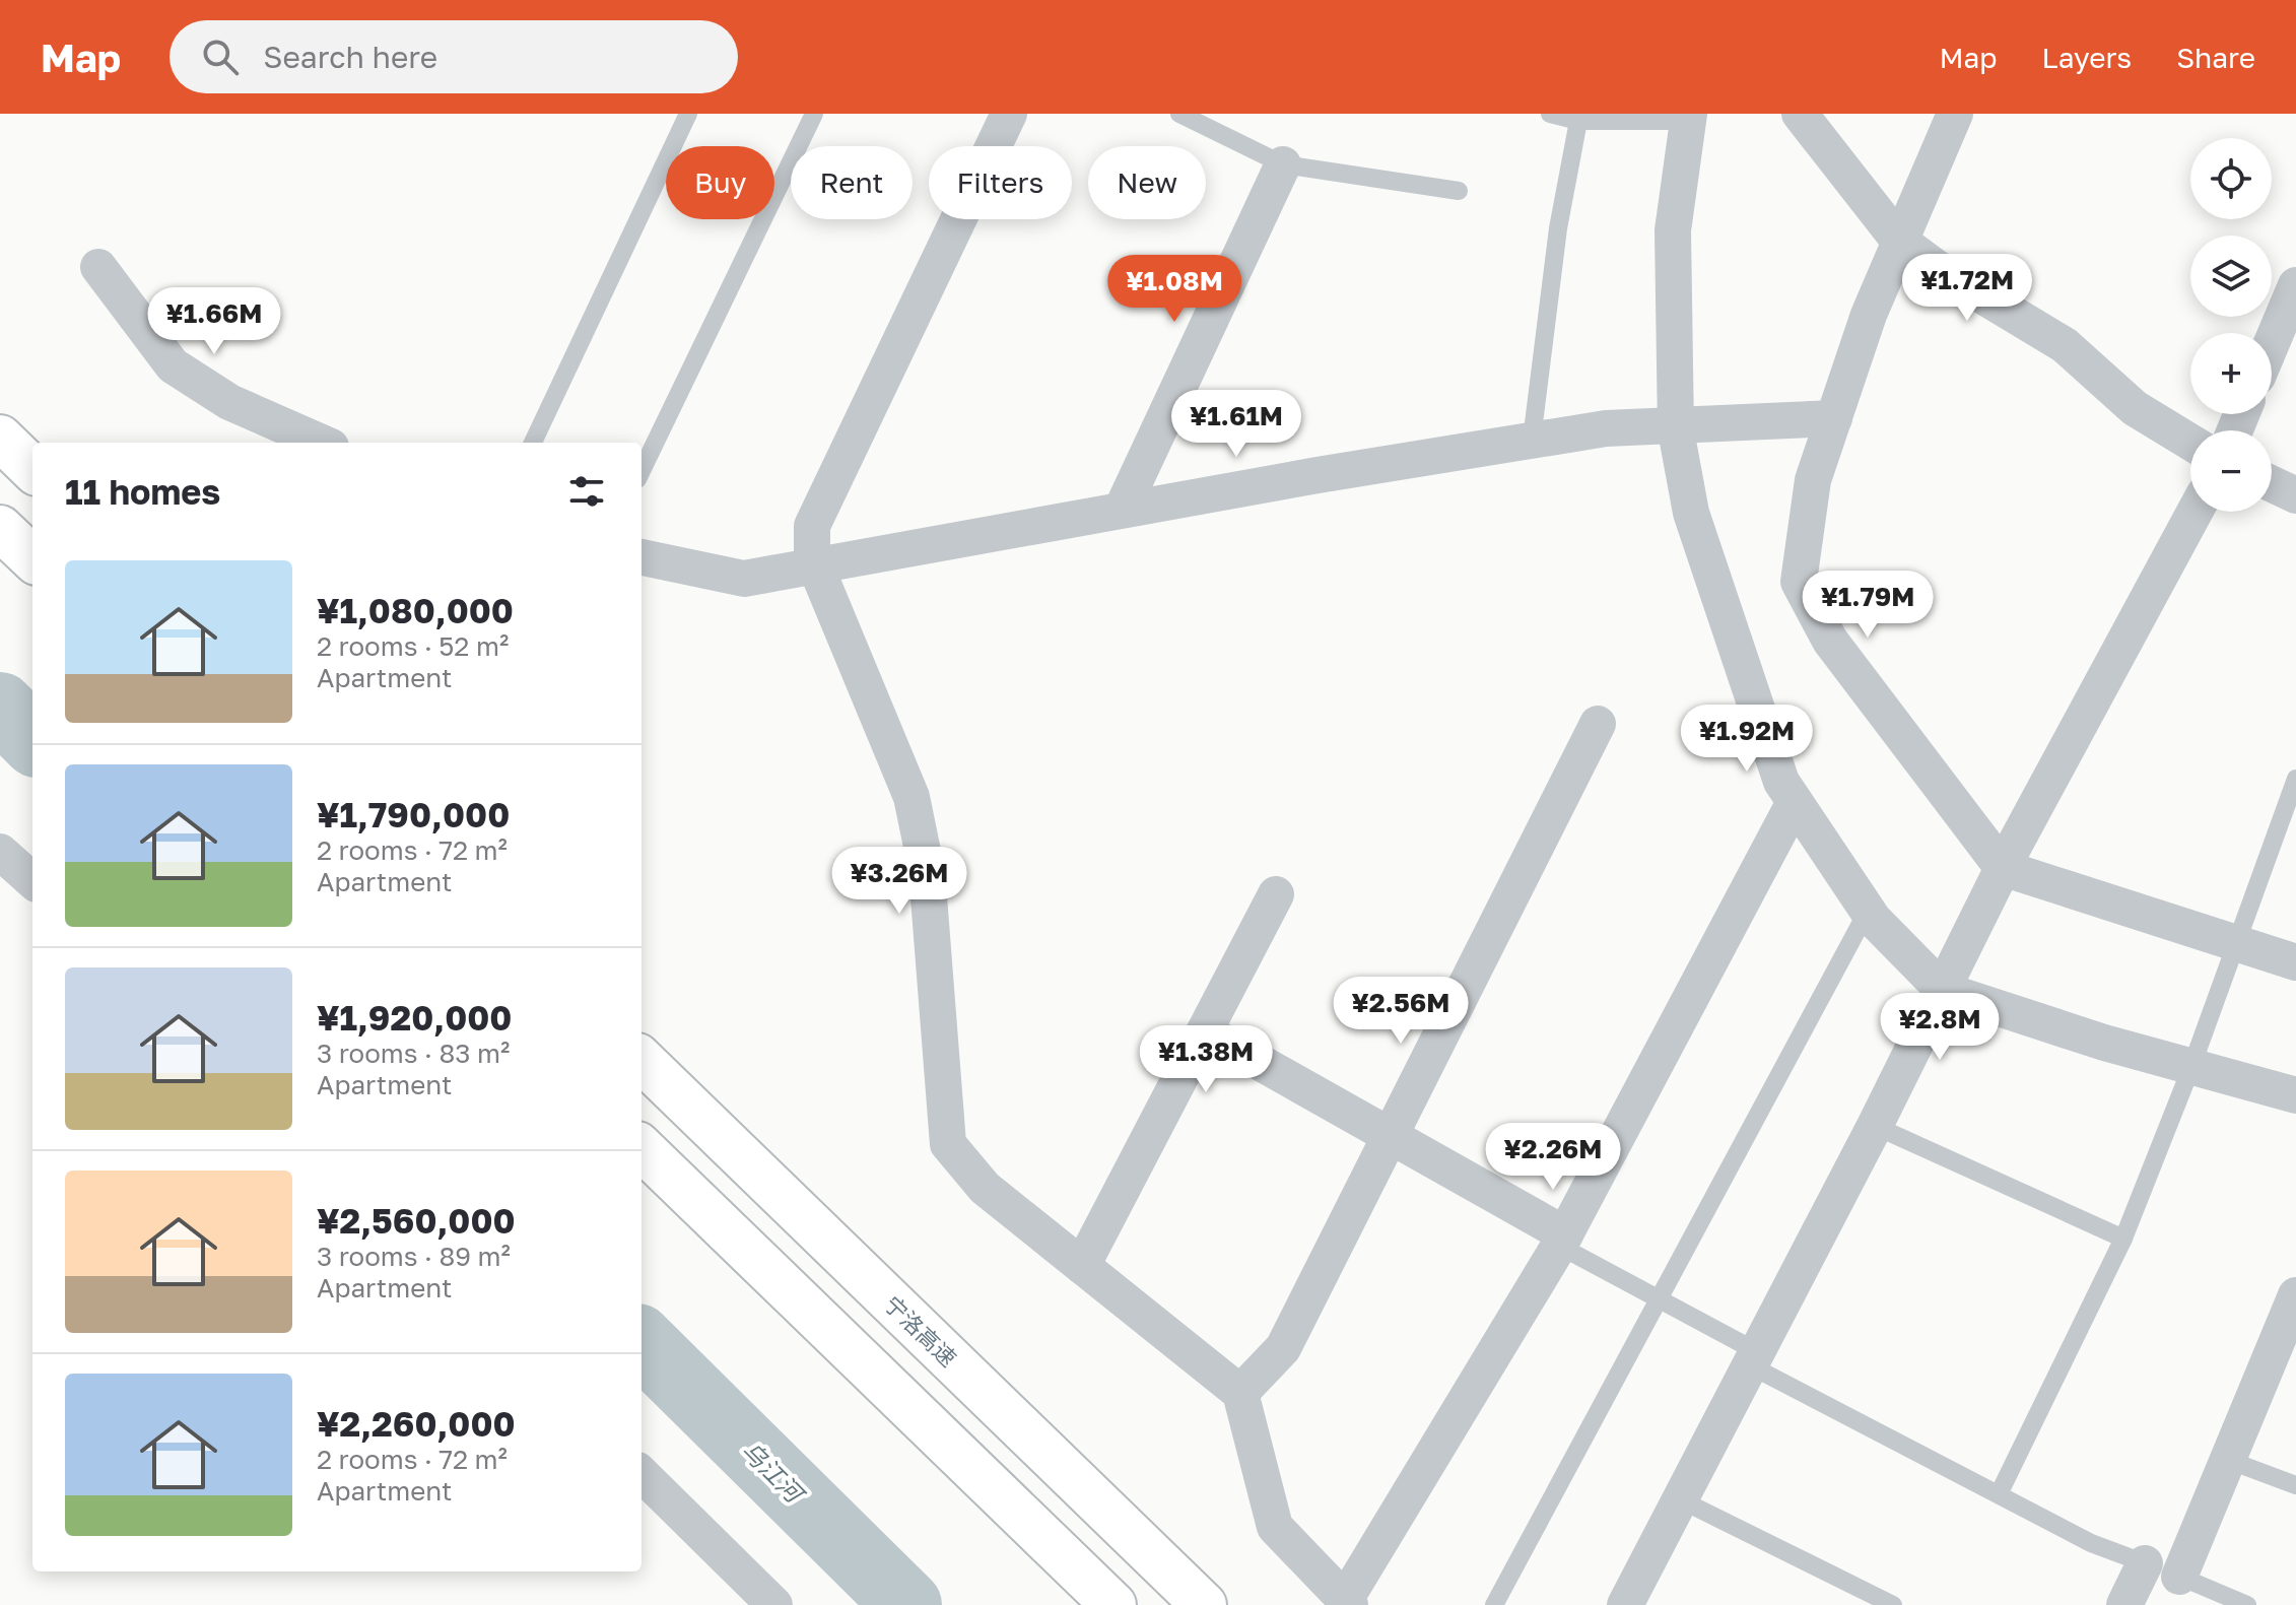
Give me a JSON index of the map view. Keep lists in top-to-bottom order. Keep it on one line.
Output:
{"streets":{"highway":["宁洛高速"]},"water":["乌江河"],"page":{"header":"Map","search":"Search here","nav":["Map","Layers","Share"],"map_buttons":["+","−"],"chip":["Buy","Rent","Filters","New"],"price":["¥1.72M","¥1.08M","¥1.66M","¥1.61M","¥1.79M","¥1.92M","¥3.26M","¥2.56M","¥2.8M","¥1.38M","¥2.26M"],"heading":"11 homes","list":[{"name":"¥1,080,000","note":"2 rooms · 52 m² · Apartment"},{"name":"¥1,790,000","note":"2 rooms · 72 m² · Apartment"},{"name":"¥1,920,000","note":"3 rooms · 83 m² · Apartment"},{"name":"¥2,560,000","note":"3 rooms · 89 m² · Apartment"},{"name":"¥2,260,000","note":"2 rooms · 72 m² · Apartment"}]}}
